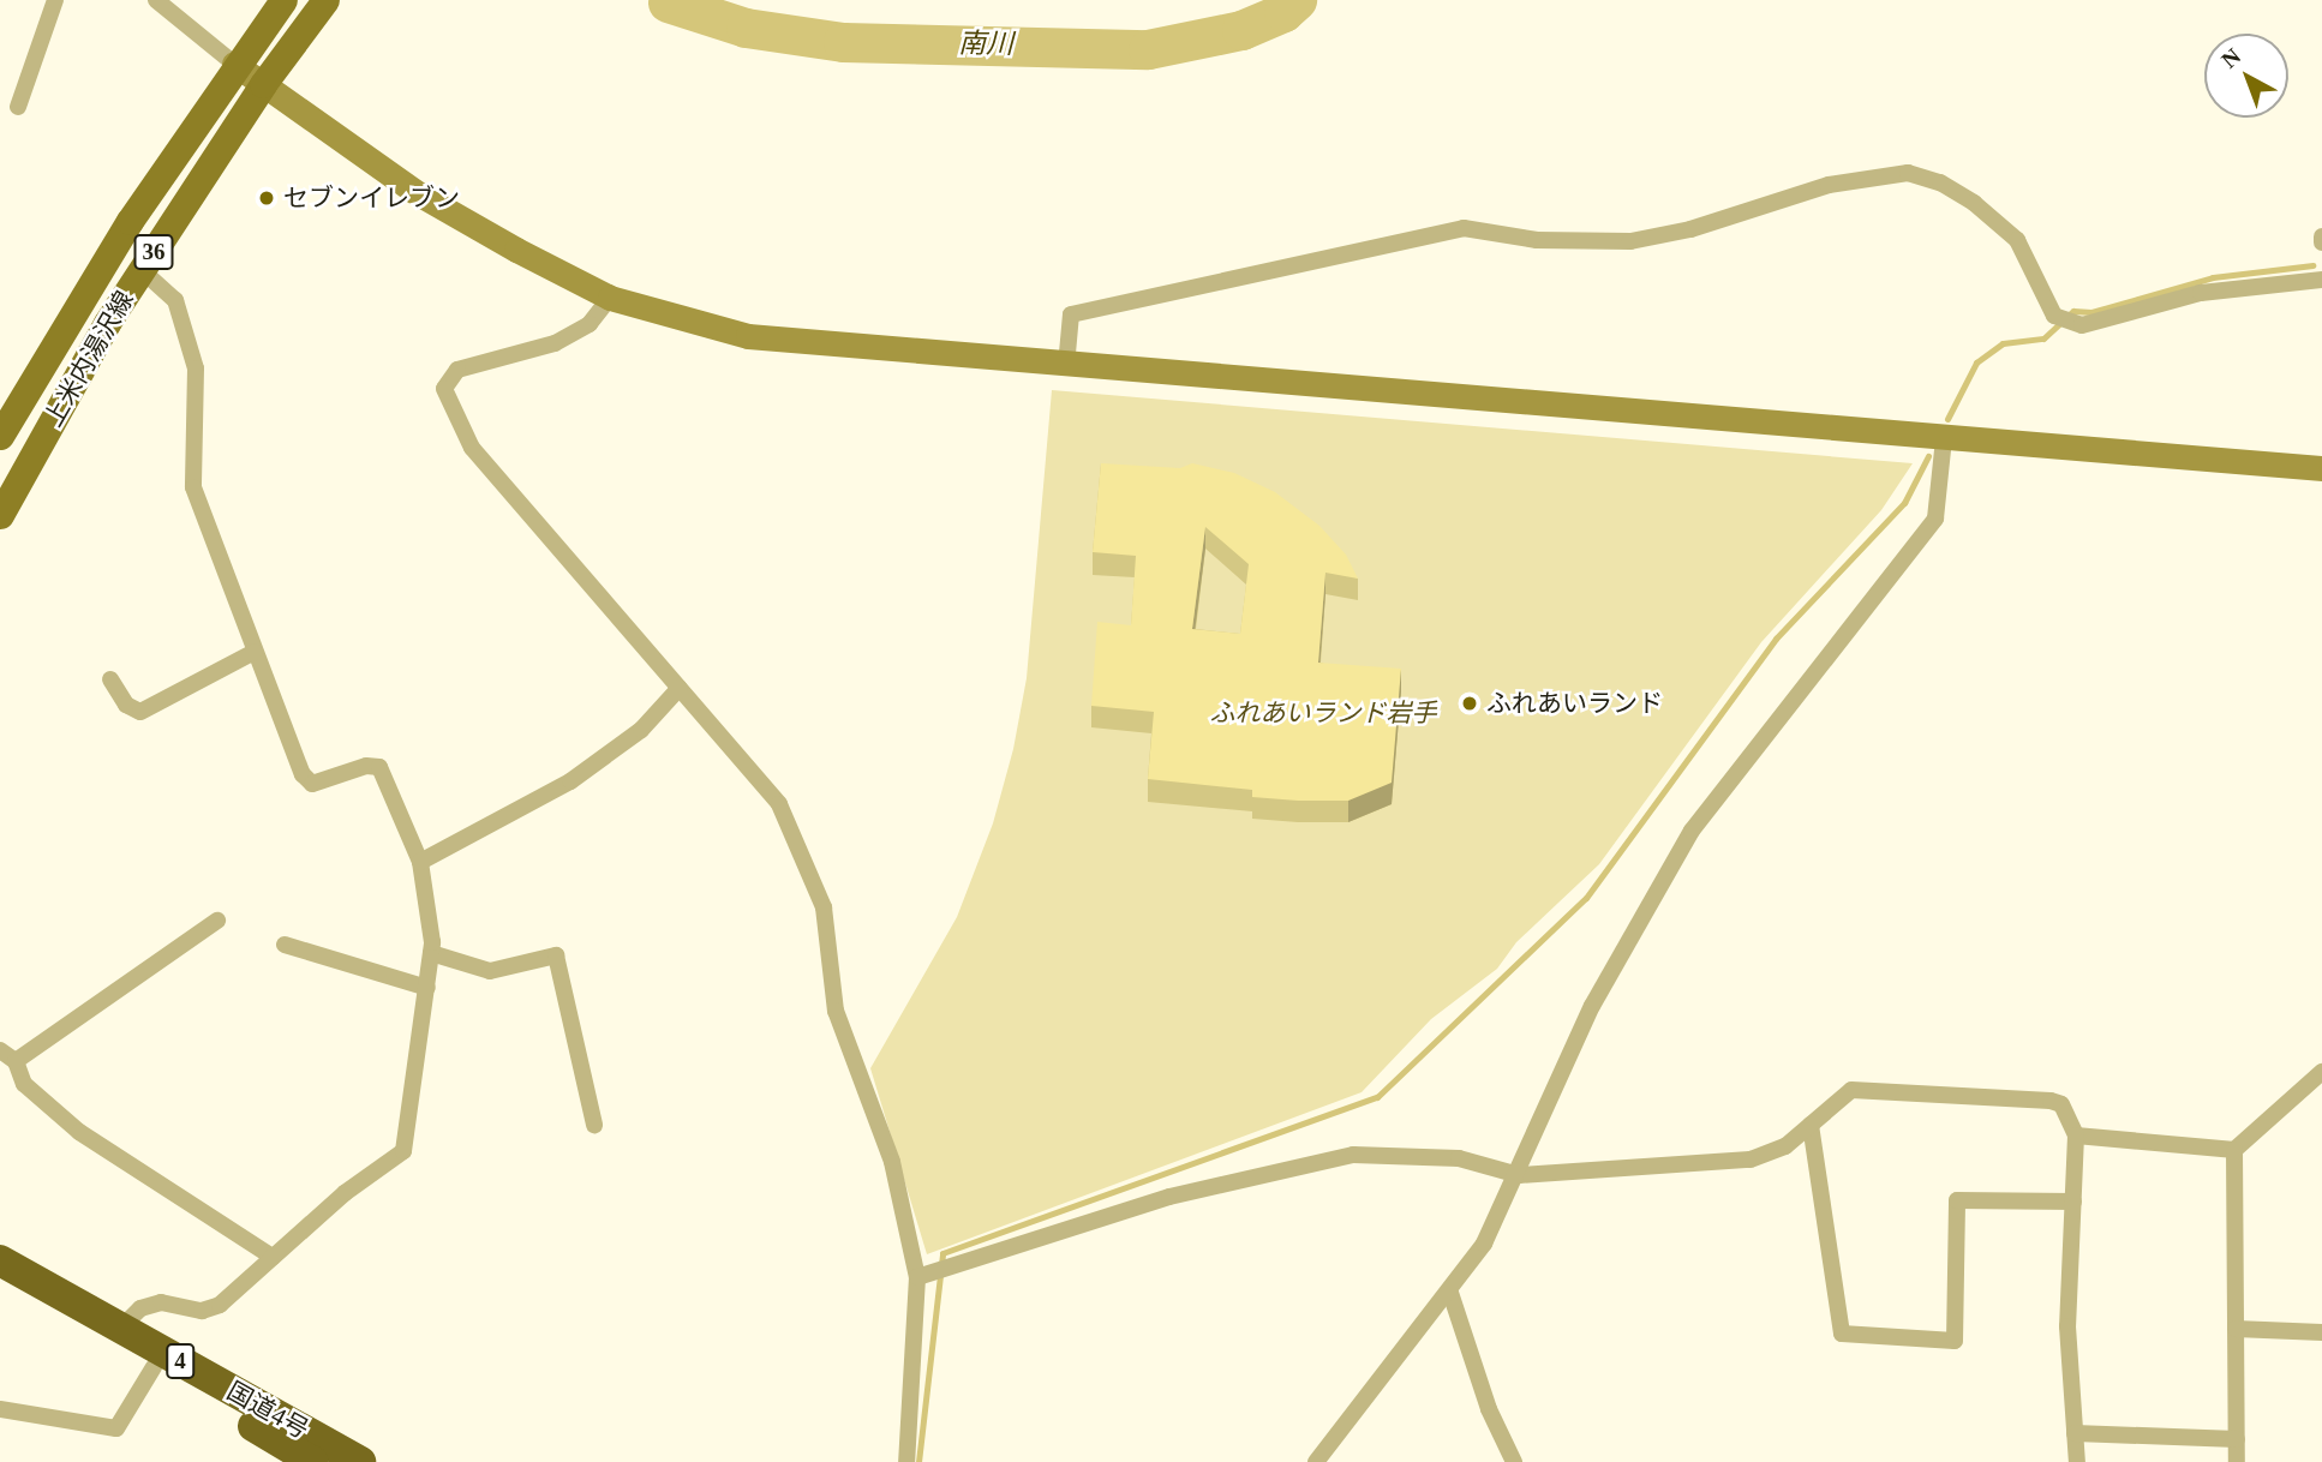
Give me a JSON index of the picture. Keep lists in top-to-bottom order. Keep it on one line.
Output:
{"streets":{"highway":["4","国道4号"],"main road":["36","上米内湯沢線"]},"water":["南川"],"parks":["ふれあいランド岩手"],"places":["セブンイレブン","ふれあいランド"],"north":"top left"}
